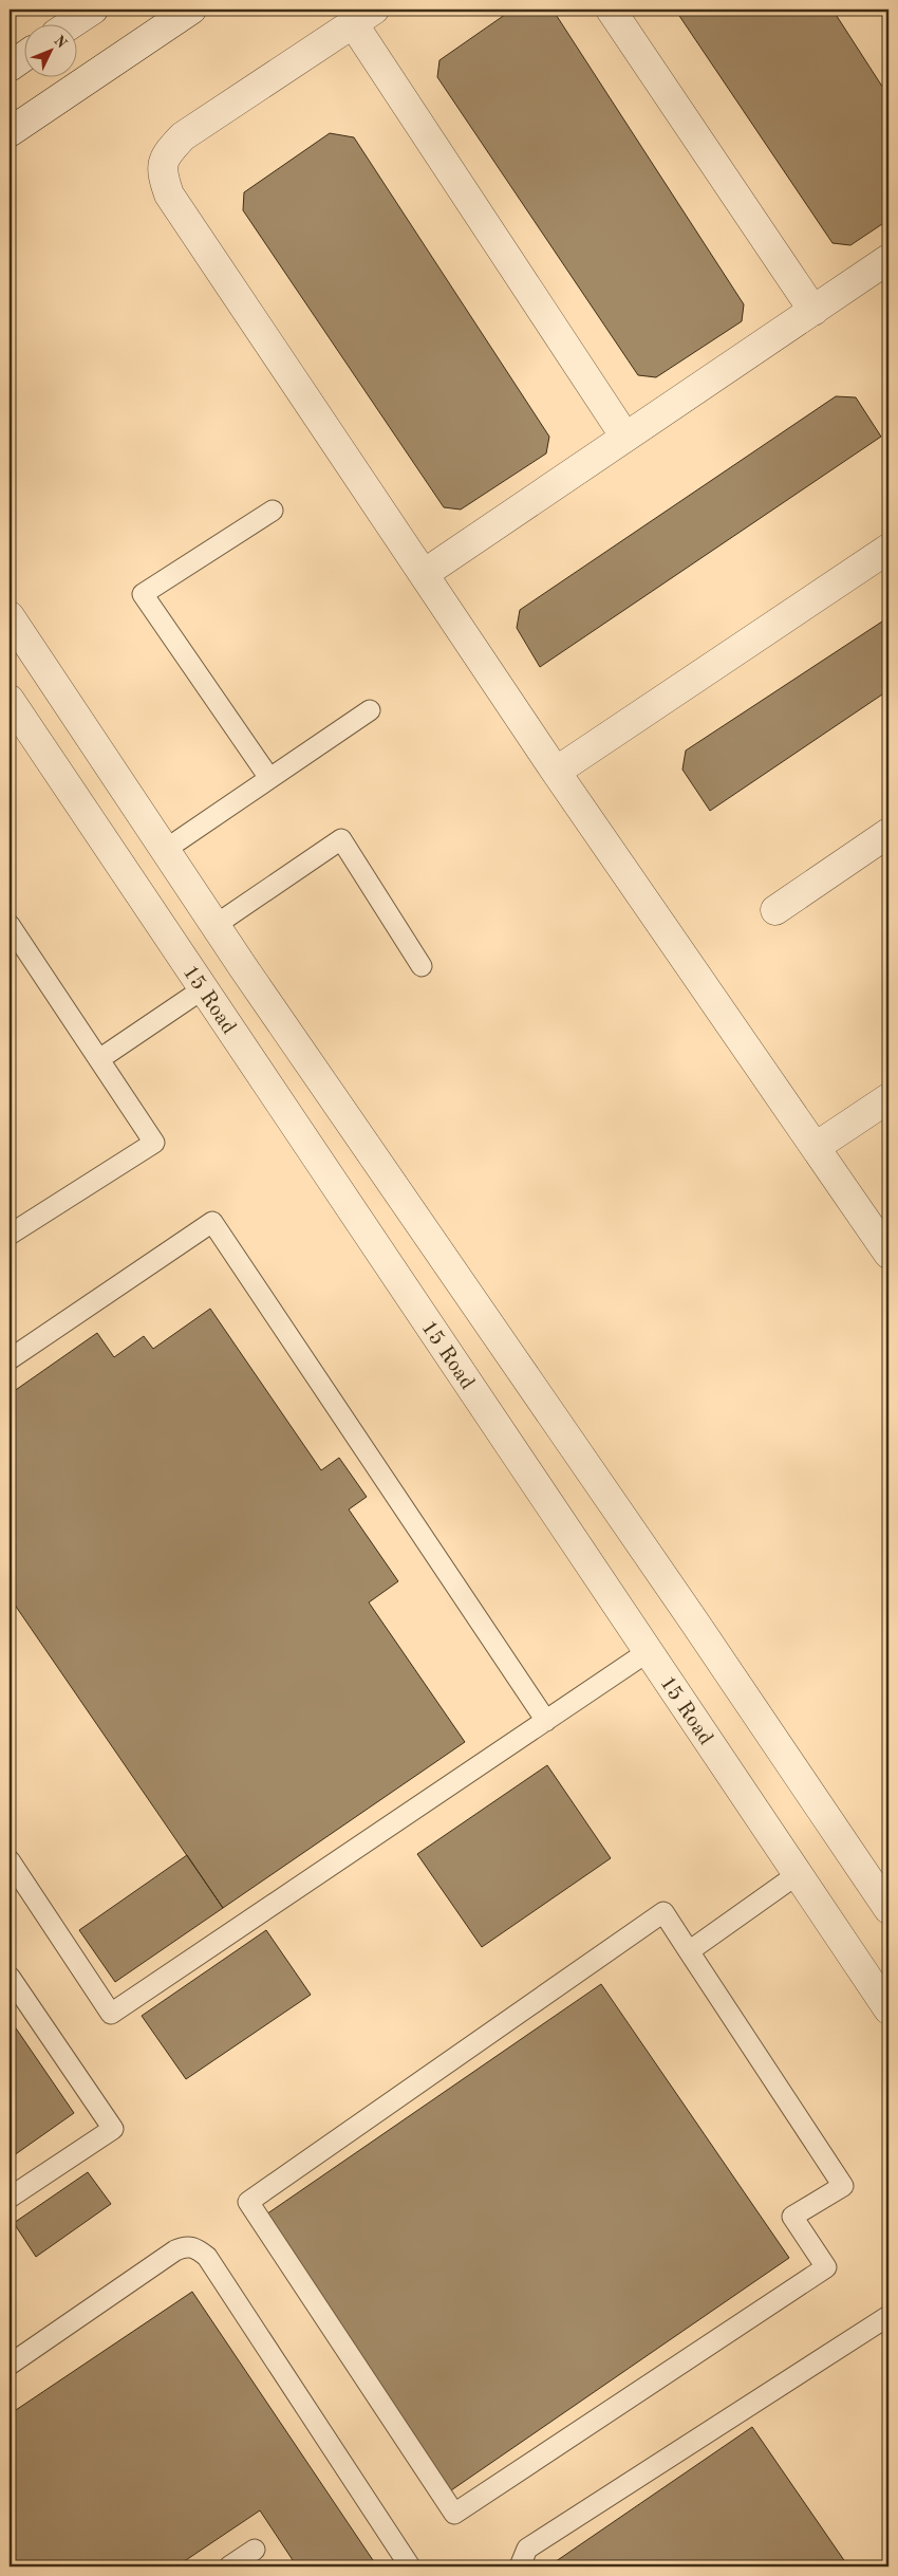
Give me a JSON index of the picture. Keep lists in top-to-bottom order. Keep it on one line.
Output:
{"streets":{"street":["15 Road"]},"north":"top right"}
